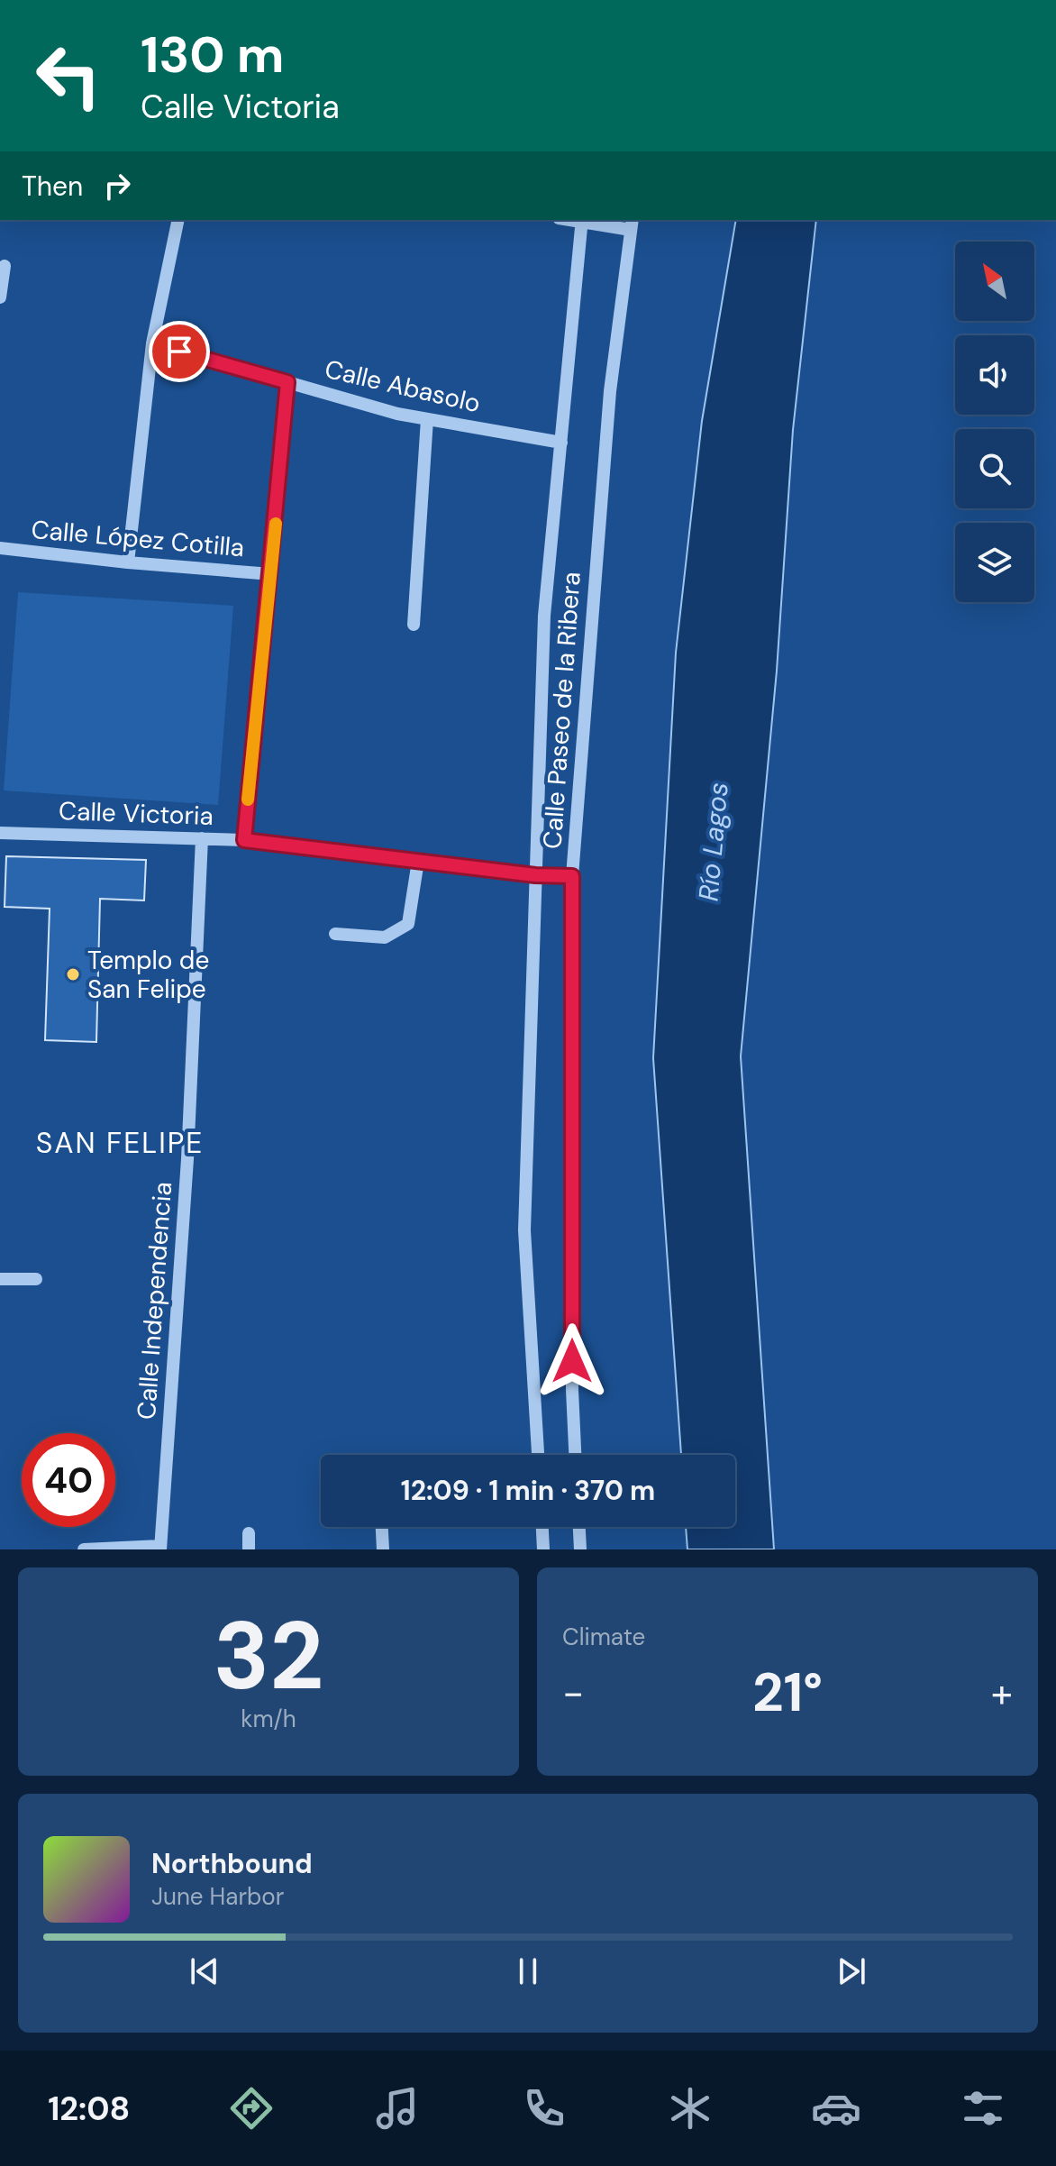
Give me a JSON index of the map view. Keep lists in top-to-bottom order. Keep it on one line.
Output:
{"streets":{"street":["Calle Abasolo","Calle López Cotilla","Calle Paseo de la Ribera","Calle Victoria","Calle Independencia"]},"crossings":[["Calle Abasolo","Calle Paseo de la Ribera"],["Calle Paseo de la Ribera","Calle Victoria"],["Calle Victoria","Calle Independencia"]],"districts":["SAN FELIPE"],"water":["Río Lagos"],"places":["Templo de San Felipe"],"north":"top left","page":{"turn":["130 m","Calle Victoria"],"then":"Then","limit":"40","trip":"12:09 · 1 min · 370 m","tile":[["32","km/h"],"Climate"],"heat":["−","21°","+"],"song":["Northbound","June Harbor"],"tabs":"12:08"}}
